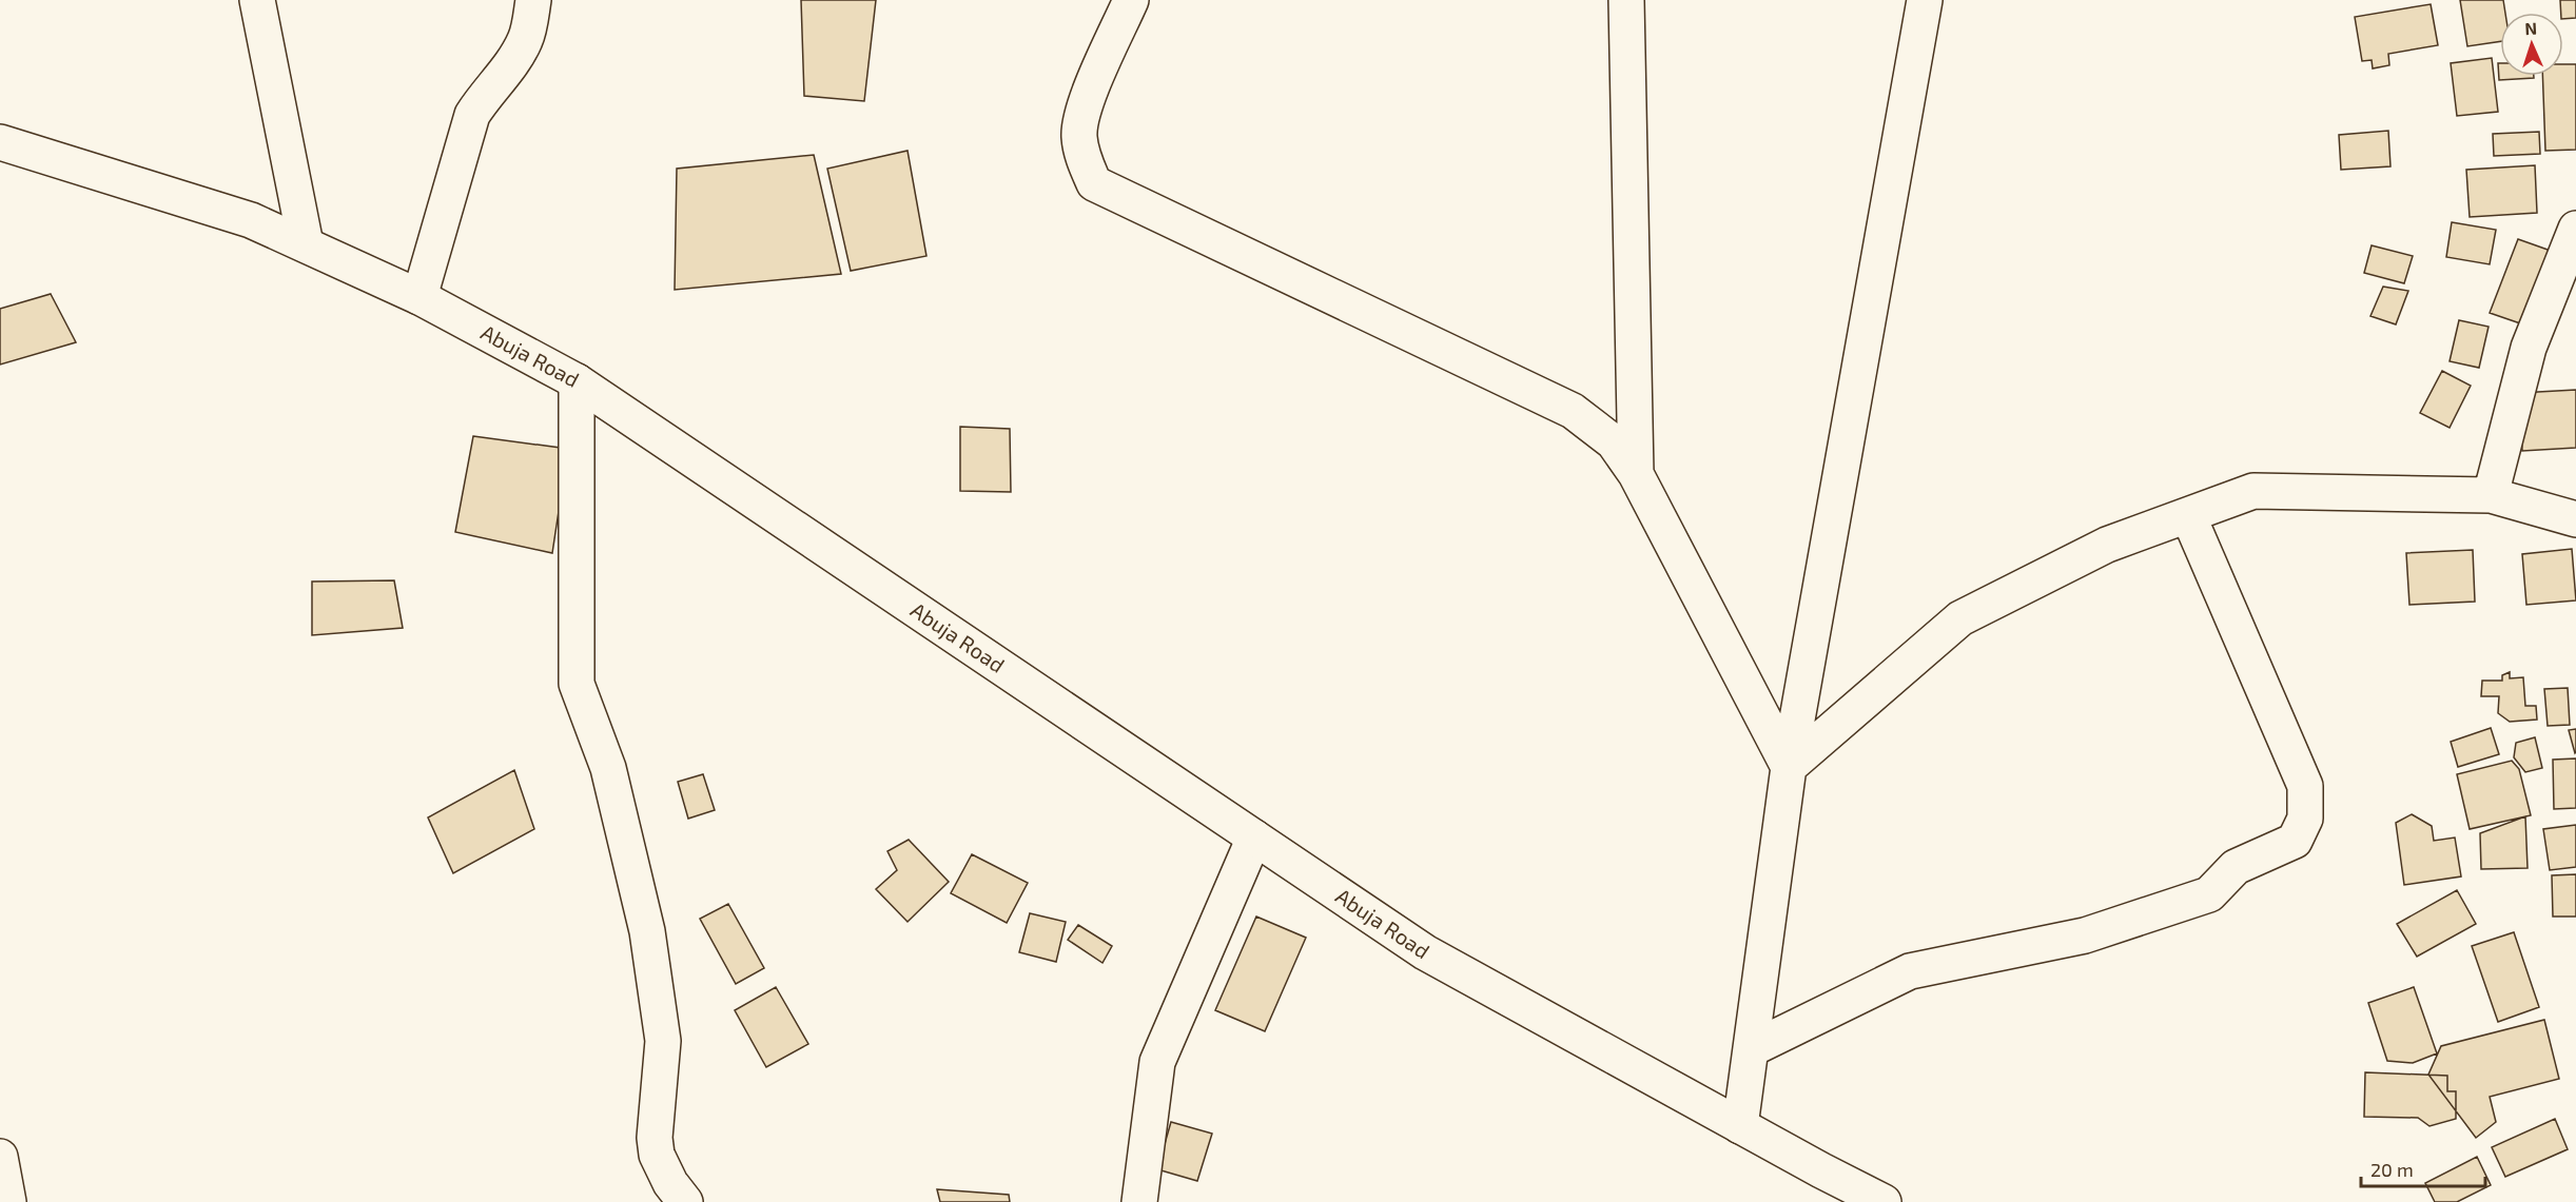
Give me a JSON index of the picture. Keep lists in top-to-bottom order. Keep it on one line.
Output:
{"streets":{"street":["Abuja Road"]},"scale_bar":"20 m","north":"top"}
